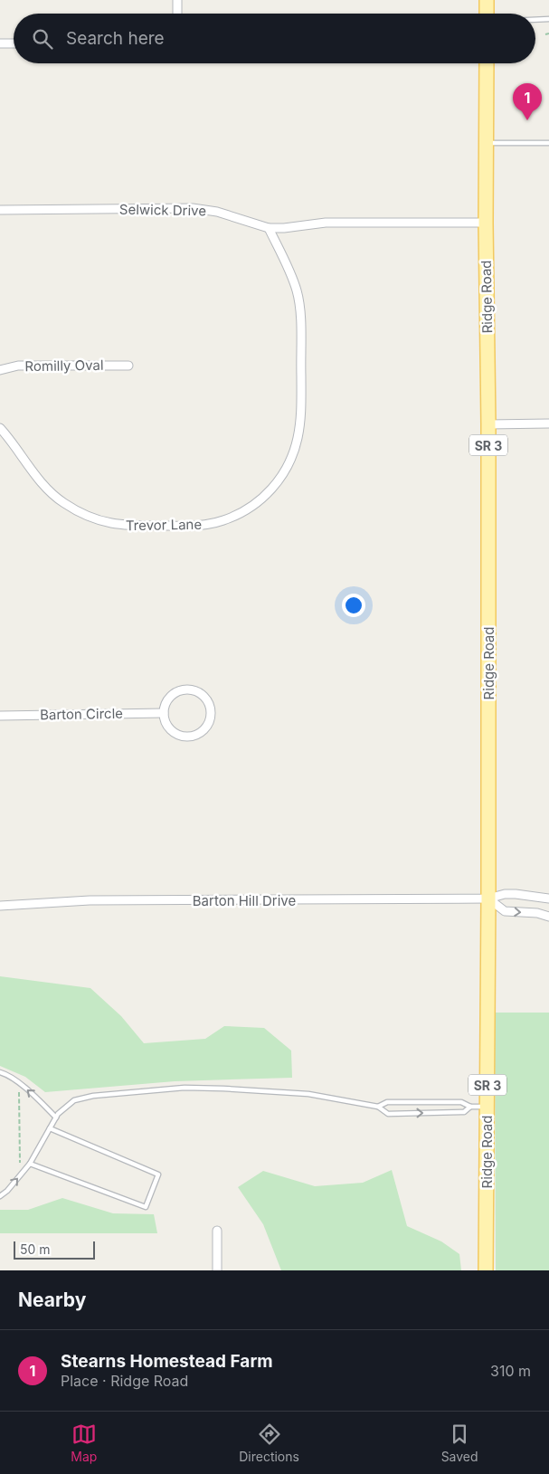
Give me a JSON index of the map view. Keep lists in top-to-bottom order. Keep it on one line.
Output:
{"streets":{"main road":["Ridge Road","SR 3"],"street":["Selwick Drive","Romilly Oval","Trevor Lane","Barton Circle","Barton Hill Drive"]},"crossings":[["Selwick Drive","Ridge Road"],["Selwick Drive","Trevor Lane"],["Ridge Road","Barton Hill Drive"]],"scale_bar":"50 m","page":{"search":"Search here","pins":"1","scale":"50 m","heading":"Nearby","list":[{"mark":"1","name":"Stearns Homestead Farm","note":"Place · Ridge Road","value":"310 m"}],"nav":["Map","Directions","Saved"]}}
